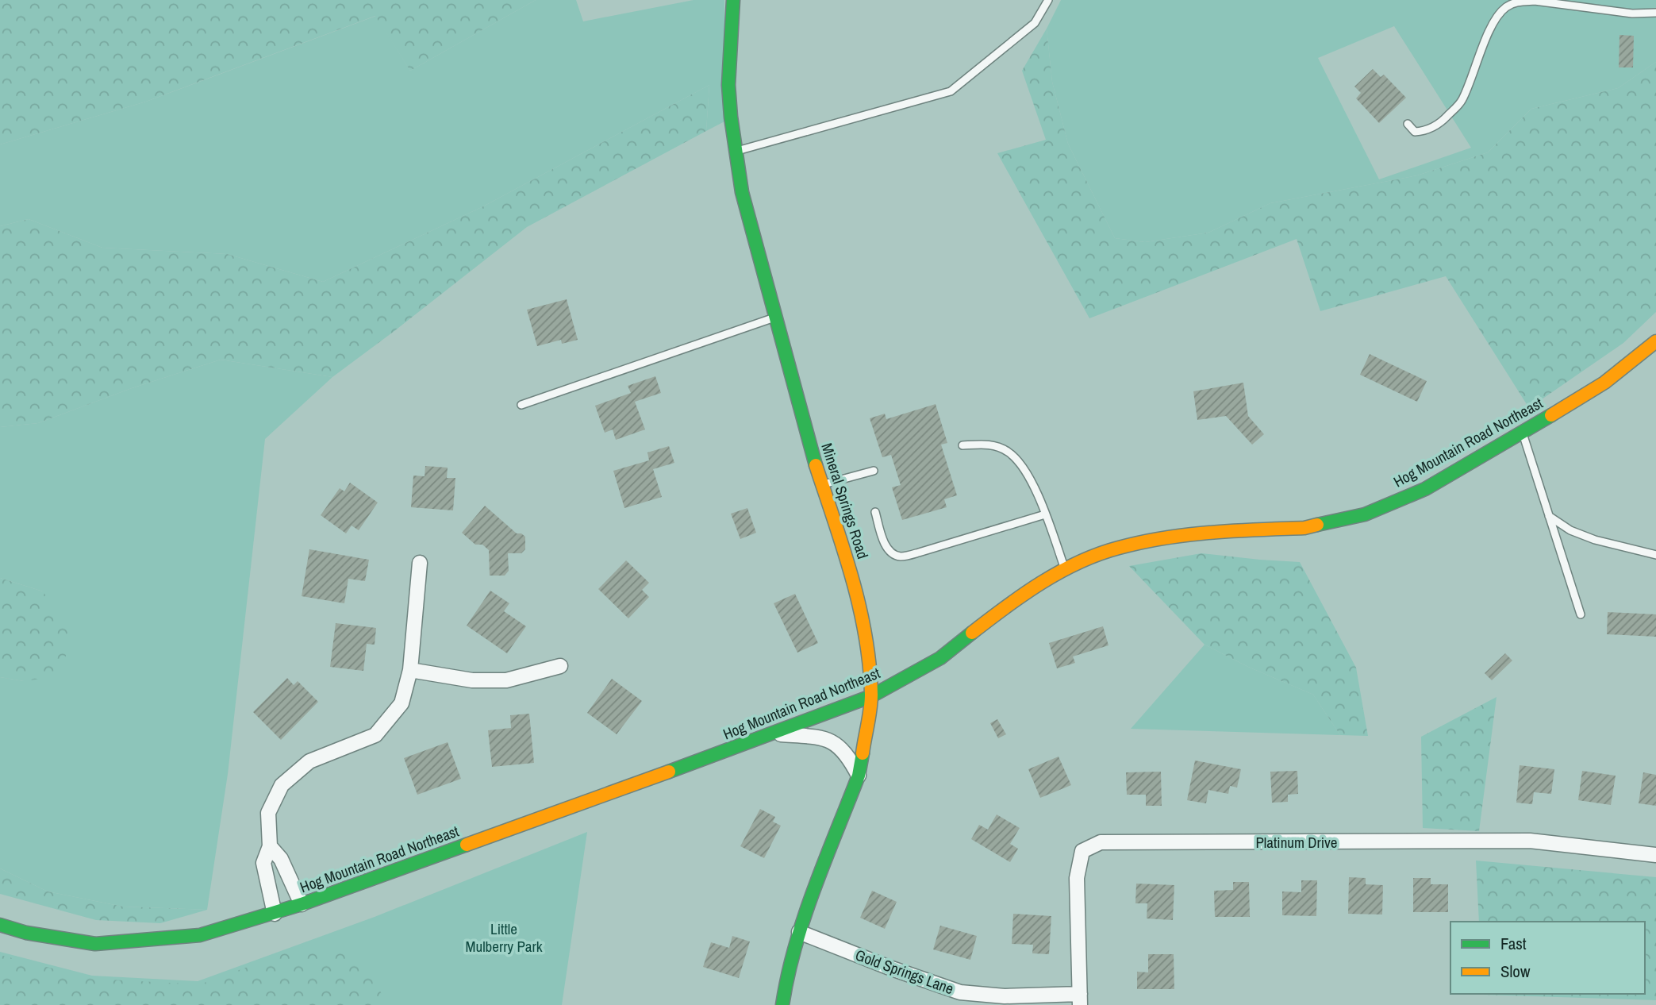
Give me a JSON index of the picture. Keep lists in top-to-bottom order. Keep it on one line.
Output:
{"streets":{"street":["Hog Mountain Road Northeast","Mineral Springs Road","Platinum Drive","Gold Springs Lane"]},"crossings":[["Hog Mountain Road Northeast","Mineral Springs Road"],["Mineral Springs Road","Gold Springs Lane"],["Platinum Drive","Gold Springs Lane"]],"parks":["Little Mulberry Park"],"legend":["Fast","Slow"]}
